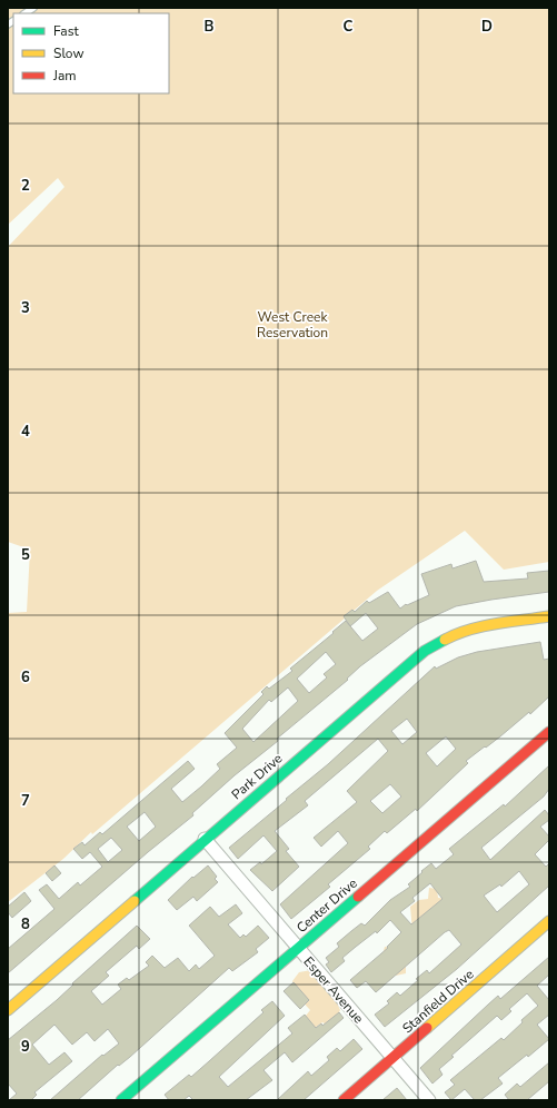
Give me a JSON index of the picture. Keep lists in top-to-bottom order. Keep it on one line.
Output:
{"streets":{"street":["Park Drive","Center Drive","Esper Avenue","Stanfield Drive"]},"crossings":[["Park Drive","Esper Avenue"],["Center Drive","Esper Avenue"],["Esper Avenue","Stanfield Drive"]],"parks":["West Creek Reservation"],"legend":["Fast","Slow","Jam"],"grid":{"columns":["B","C","D"],"rows":["2","3","4","5","6","7","8","9"]}}
